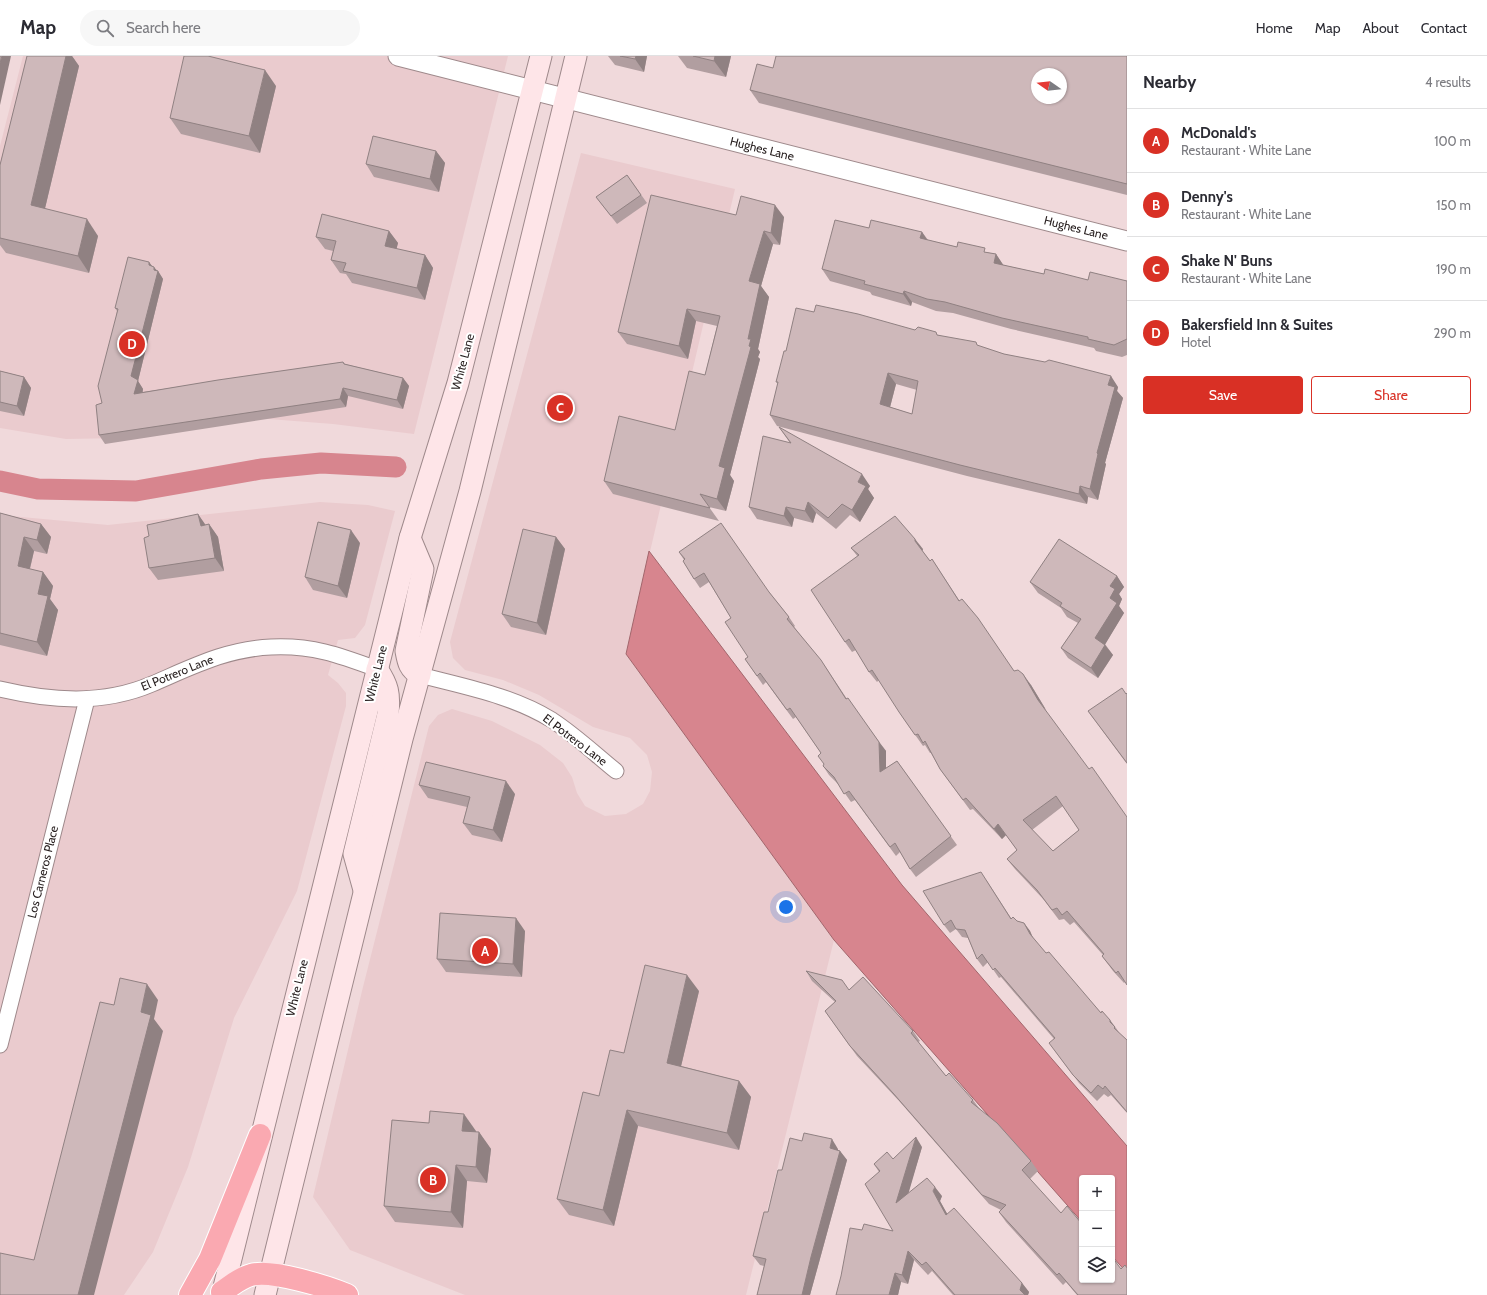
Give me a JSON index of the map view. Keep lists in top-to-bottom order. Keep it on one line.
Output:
{"streets":{"main road":["White Lane"],"street":["Hughes Lane","El Potrero Lane","Los Carneros Place"]},"crossings":[["Hughes Lane","White Lane"],["White Lane","El Potrero Lane"],["El Potrero Lane","Los Carneros Place"]],"north":"left","page":{"header":"Map","search":"Search here","nav":["Home","Map","About","Contact"],"heading":["Nearby","4 results"],"list":[{"mark":"A","name":"McDonald's","note":"Restaurant · White Lane","value":"100 m"},{"mark":"B","name":"Denny's","note":"Restaurant · White Lane","value":"150 m"},{"mark":"C","name":"Shake N' Buns","note":"Restaurant · White Lane","value":"190 m"},{"mark":"D","name":"Bakersfield Inn & Suites","note":"Hotel","value":"290 m"}],"pins":["D","C","A","B"],"buttons":["Save","Share"],"map_buttons":["+","−"]}}
